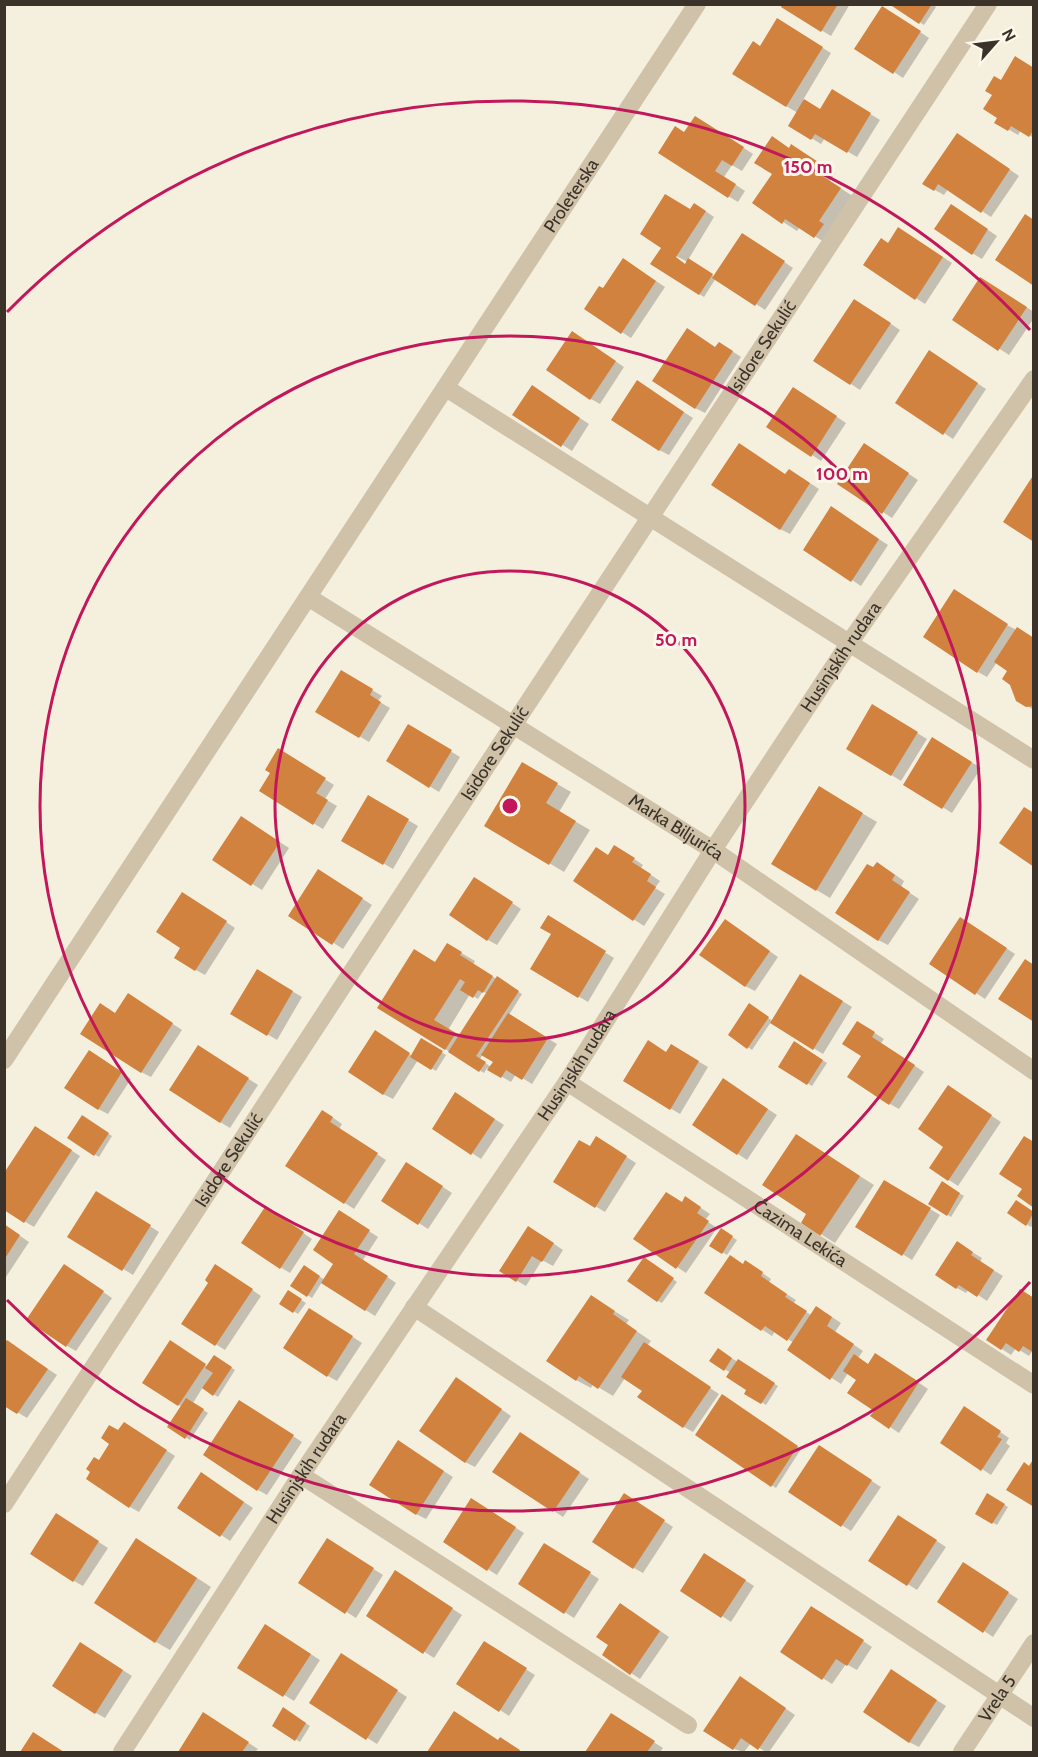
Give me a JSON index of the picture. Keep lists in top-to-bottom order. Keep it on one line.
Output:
{"streets":{"street":["Proleterska","Isidore Sekulić","Husinjskih rudara","Marka Biljurića","Ćazima Lekića","Vrela 5"]},"crossings":[["Proleterska","Marka Biljurića"],["Isidore Sekulić","Marka Biljurića"],["Husinjskih rudara","Marka Biljurića"],["Husinjskih rudara","Ćazima Lekića"]],"north":"top right","rings":["150 m","100 m","50 m"]}
